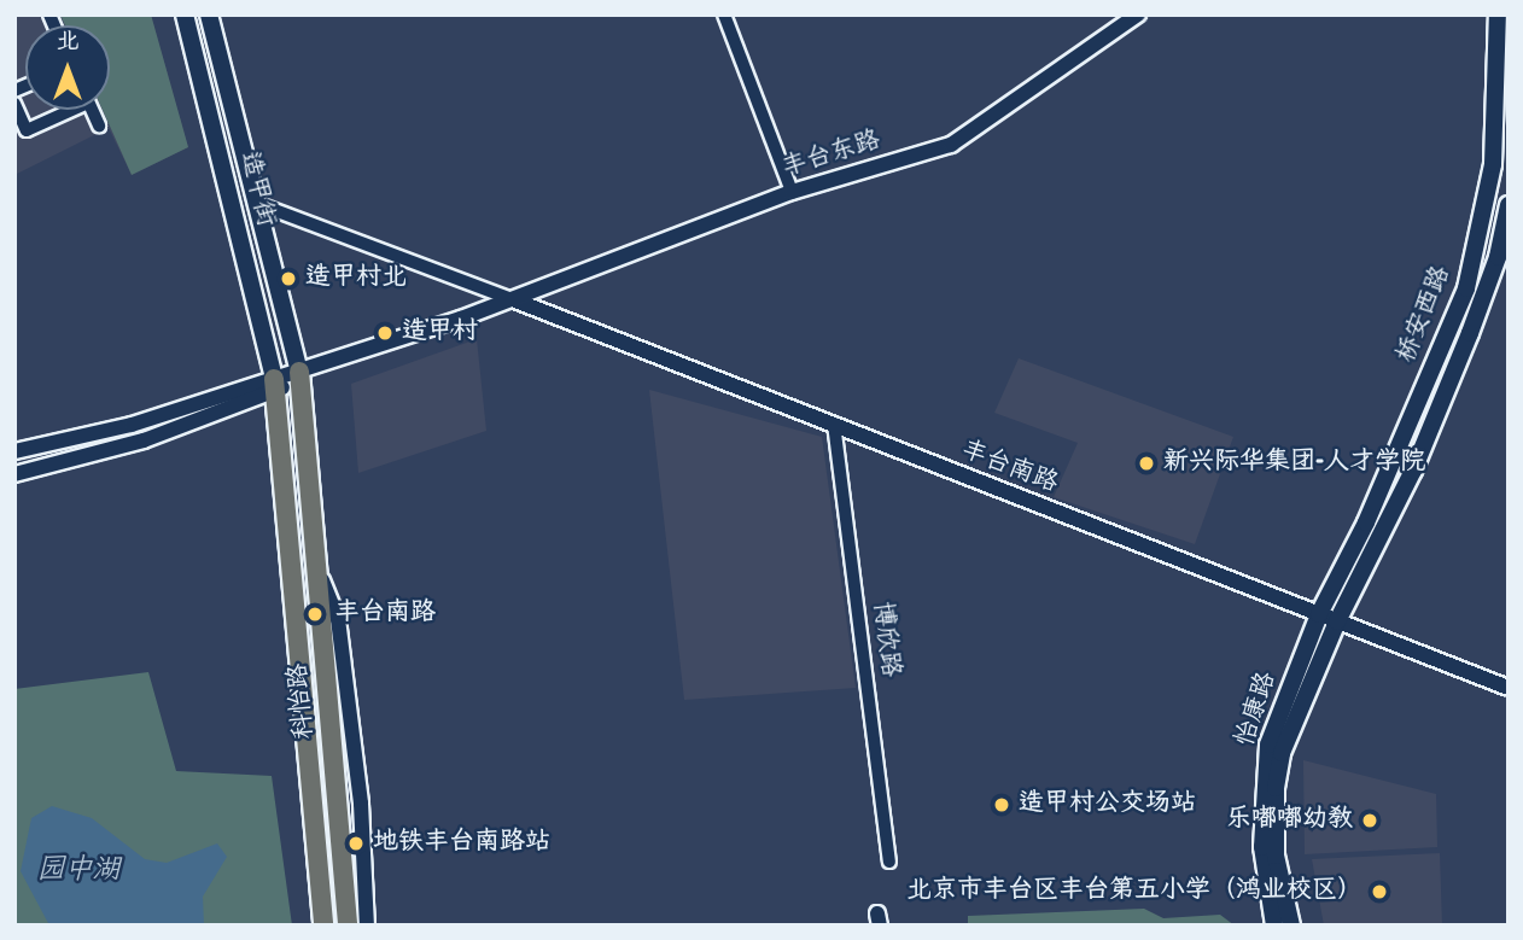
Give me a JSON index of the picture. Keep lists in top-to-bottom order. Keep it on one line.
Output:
{"streets":{"main road":["造甲街","桥安西路","科怡路","怡康路"],"street":["丰台东路","丰台南路","博欣路"]},"crossings":[["丰台东路","造甲街"],["丰台东路","丰台南路"],["造甲街","丰台南路"],["造甲街","科怡路"],["桥安西路","丰台南路"],["桥安西路","怡康路"],["丰台南路","博欣路"],["丰台南路","怡康路"]],"water":["园中湖"],"places":["造甲村北","造甲村","新兴际华集团-人才学院","丰台南路","造甲村公交场站","乐嘟嘟幼教","地铁丰台南路站","北京市丰台区丰台第五小学（鸿业校区）"],"north":"top"}
